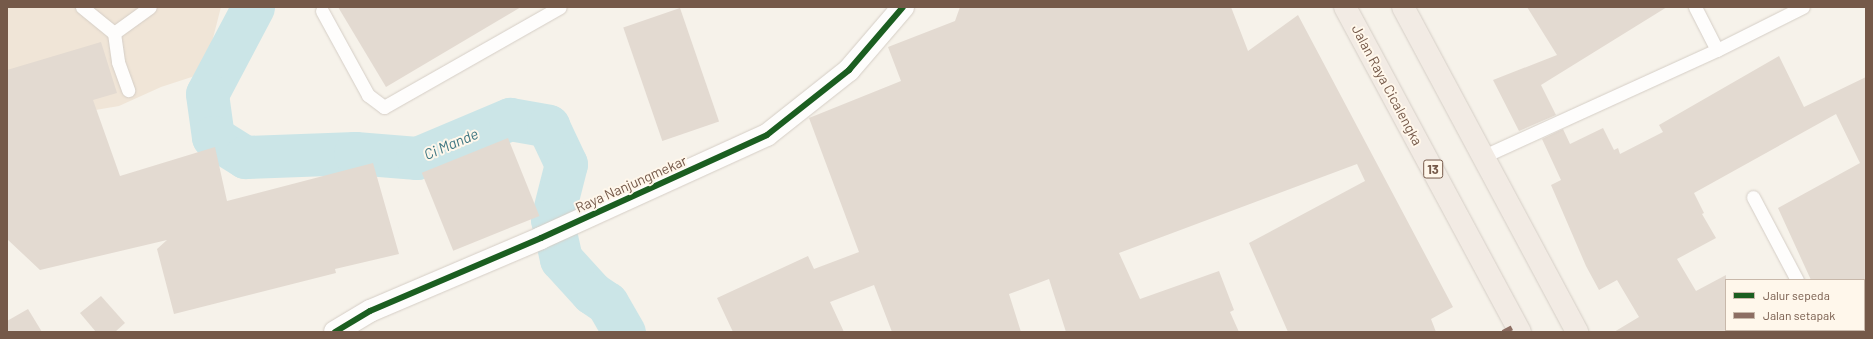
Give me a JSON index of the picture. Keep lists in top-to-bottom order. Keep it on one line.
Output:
{"streets":{"highway":["Jalan Raya Cicalengka","13"],"street":["Raya Nanjungmekar"]},"water":["Ci Mande"],"legend":["Jalur sepeda","Jalan setapak"]}
